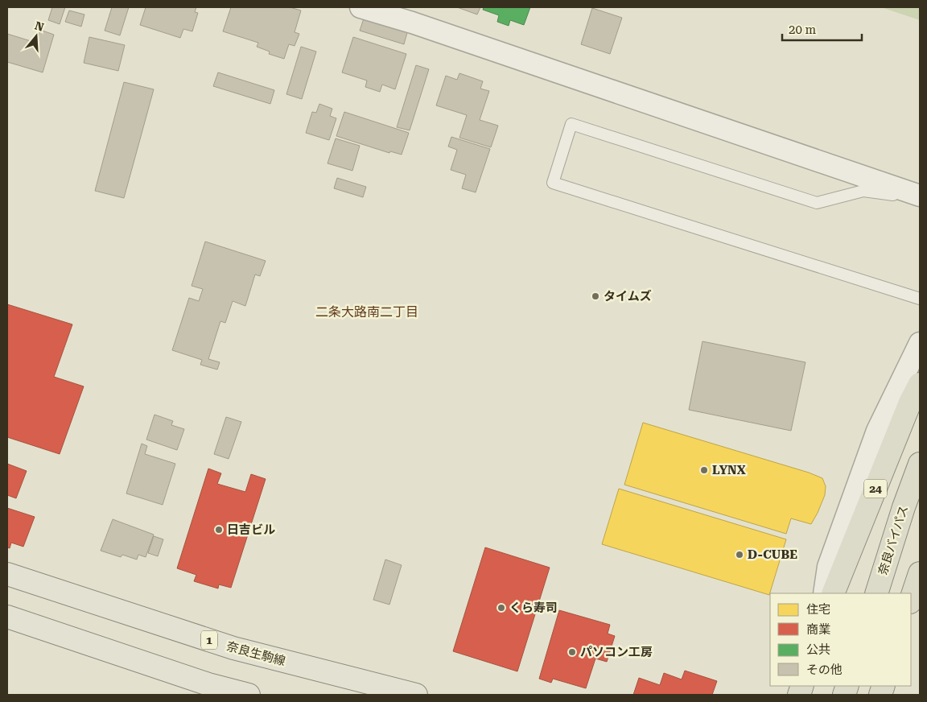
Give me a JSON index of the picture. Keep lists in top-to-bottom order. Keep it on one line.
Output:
{"streets":{"highway":["24","奈良バイパス"],"main road":["1","奈良生駒線"]},"districts":["二条大路南二丁目"],"places":["タイムズ","LYNX","日吉ビル","D-CUBE","くら寿司","パソコン工房"],"legend":["住宅","商業","公共","その他"],"scale_bar":"20 m","north":"top"}
